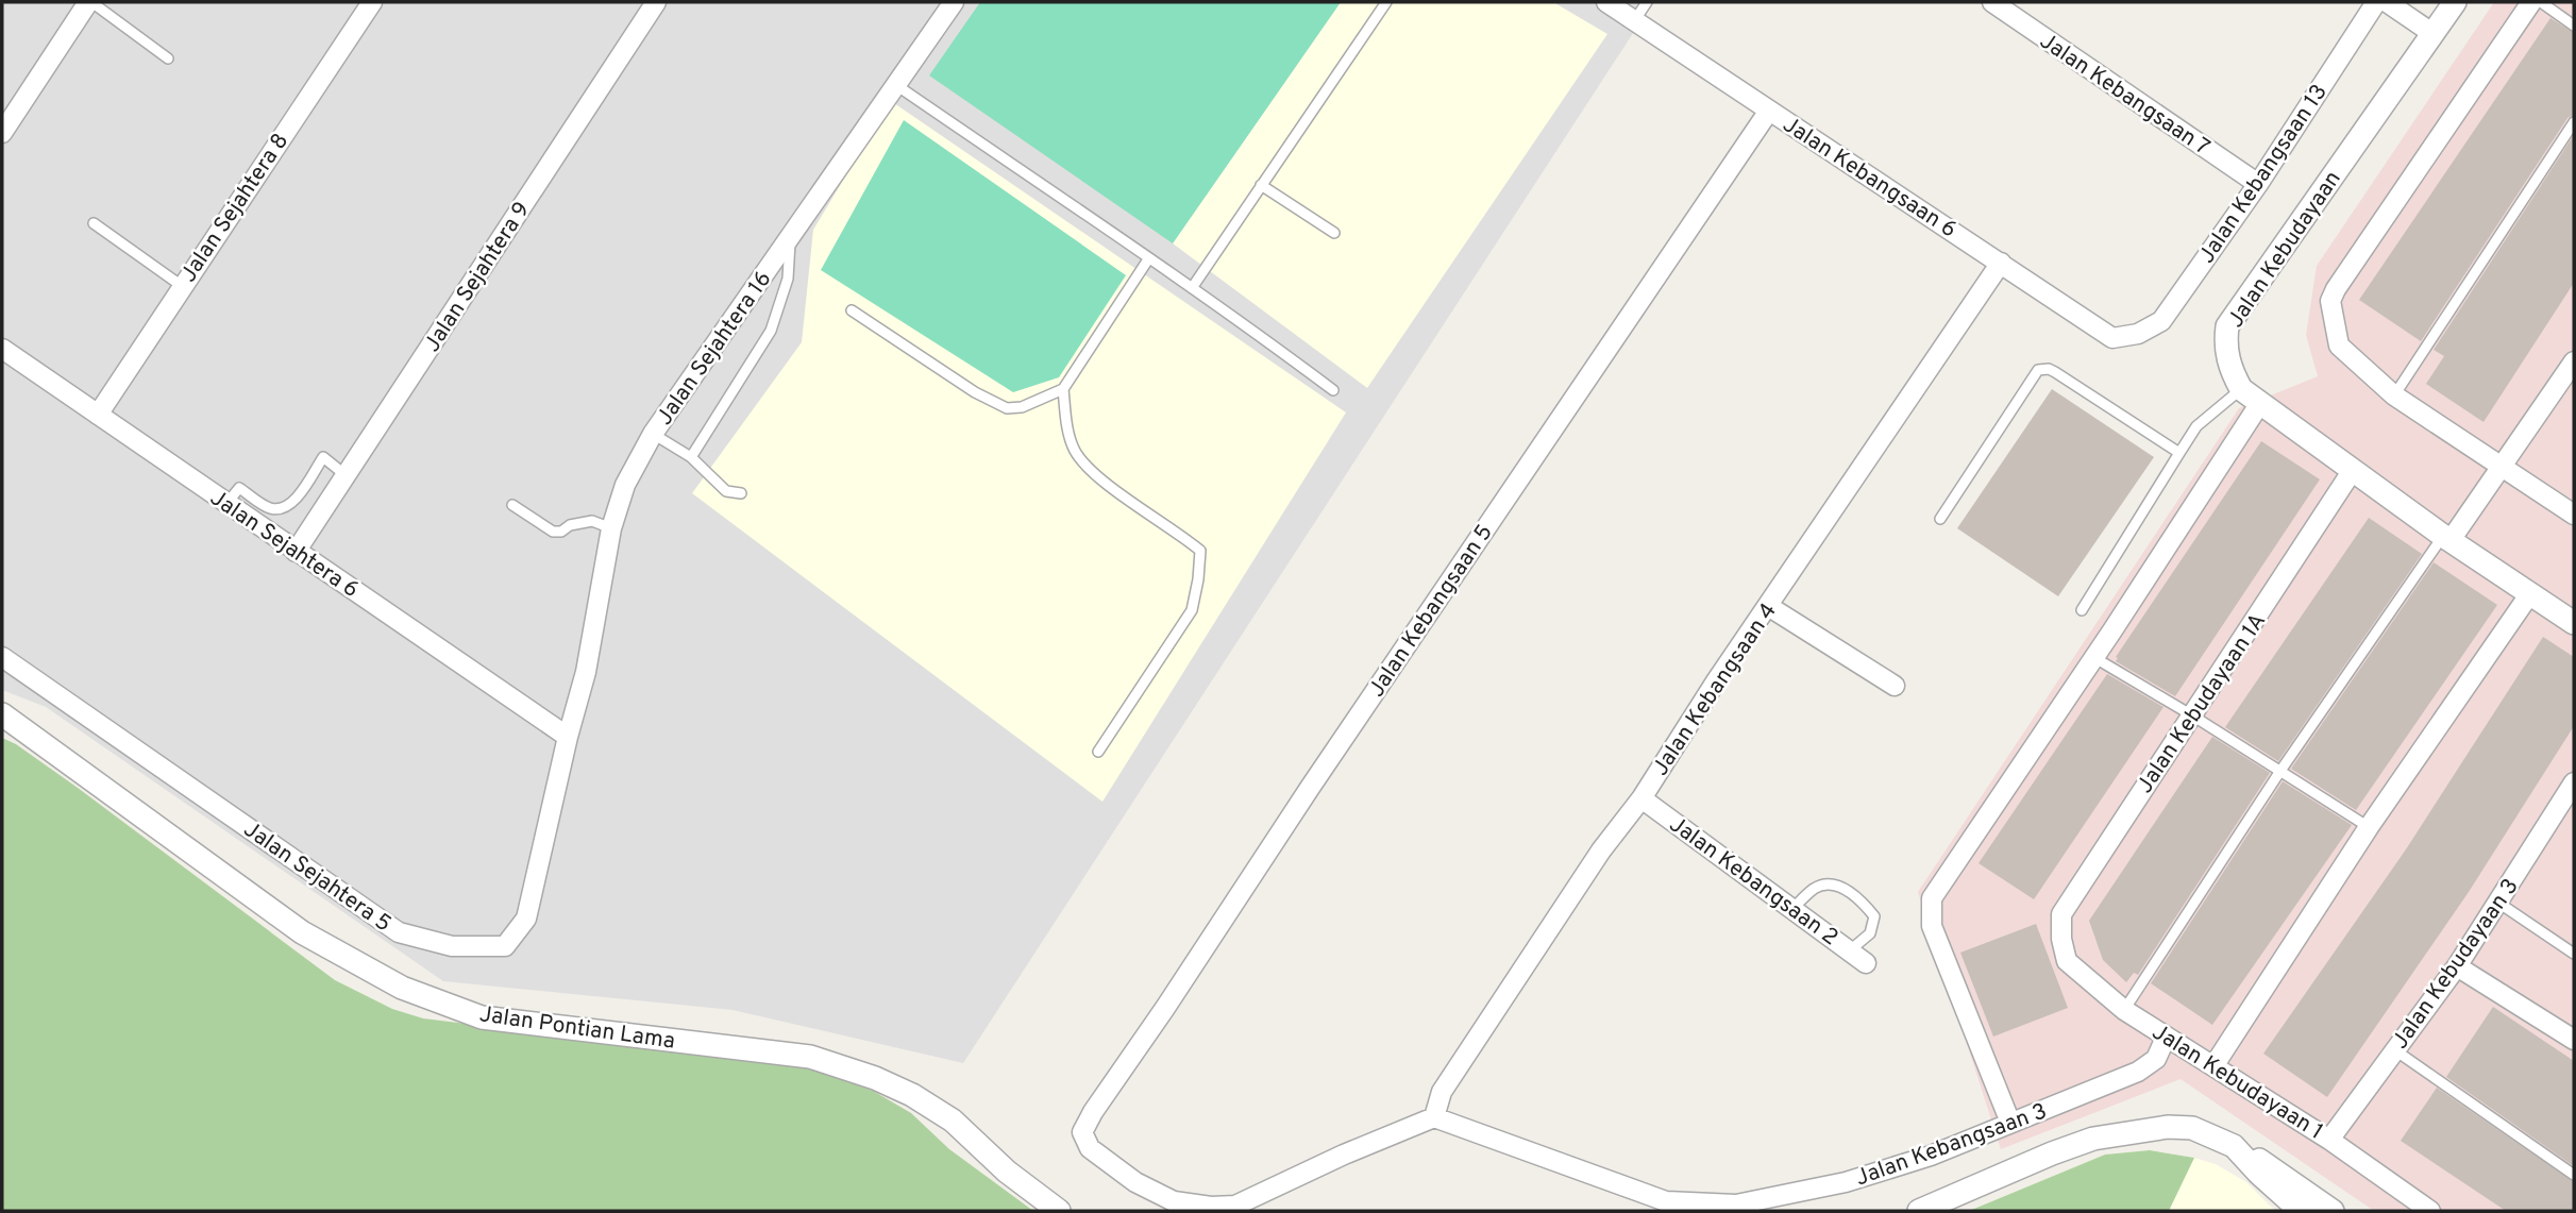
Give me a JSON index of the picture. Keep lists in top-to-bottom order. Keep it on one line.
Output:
{"streets":{"street":["Jalan Kebangsaan 7","Jalan Kebangsaan 13","Jalan Kebangsaan 6","Jalan Sejahtera 8","Jalan Kebudayaan","Jalan Sejahtera 9","Jalan Sejahtera 16","Jalan Sejahtera 6","Jalan Kebangsaan 5","Jalan Kebangsaan 4","Jalan Kebudayaan 1A","Jalan Sejahtera 5","Jalan Kebangsaan 2","Jalan Kebudayaan 3","Jalan Pontian Lama","Jalan Kebudayaan 1","Jalan Kebangsaan 3"]},"crossings":[["Jalan Kebangsaan 7","Jalan Kebangsaan 13"],["Jalan Kebangsaan 13","Jalan Kebangsaan 6"],["Jalan Kebangsaan 6","Jalan Kebangsaan 5"],["Jalan Kebangsaan 6","Jalan Kebangsaan 4"],["Jalan Sejahtera 8","Jalan Sejahtera 6"],["Jalan Sejahtera 9","Jalan Sejahtera 6"],["Jalan Sejahtera 16","Jalan Sejahtera 6"],["Jalan Sejahtera 16","Jalan Sejahtera 5"],["Jalan Sejahtera 6","Jalan Sejahtera 5"],["Jalan Kebangsaan 5","Jalan Kebangsaan 4"],["Jalan Kebangsaan 5","Jalan Kebangsaan 3"],["Jalan Kebangsaan 4","Jalan Kebangsaan 2"],["Jalan Kebangsaan 4","Jalan Kebangsaan 3"],["Jalan Kebudayaan 1A","Jalan Kebudayaan 1"],["Jalan Kebudayaan 3","Jalan Kebudayaan 1"],["Jalan Kebudayaan 1","Jalan Kebangsaan 3"]]}
